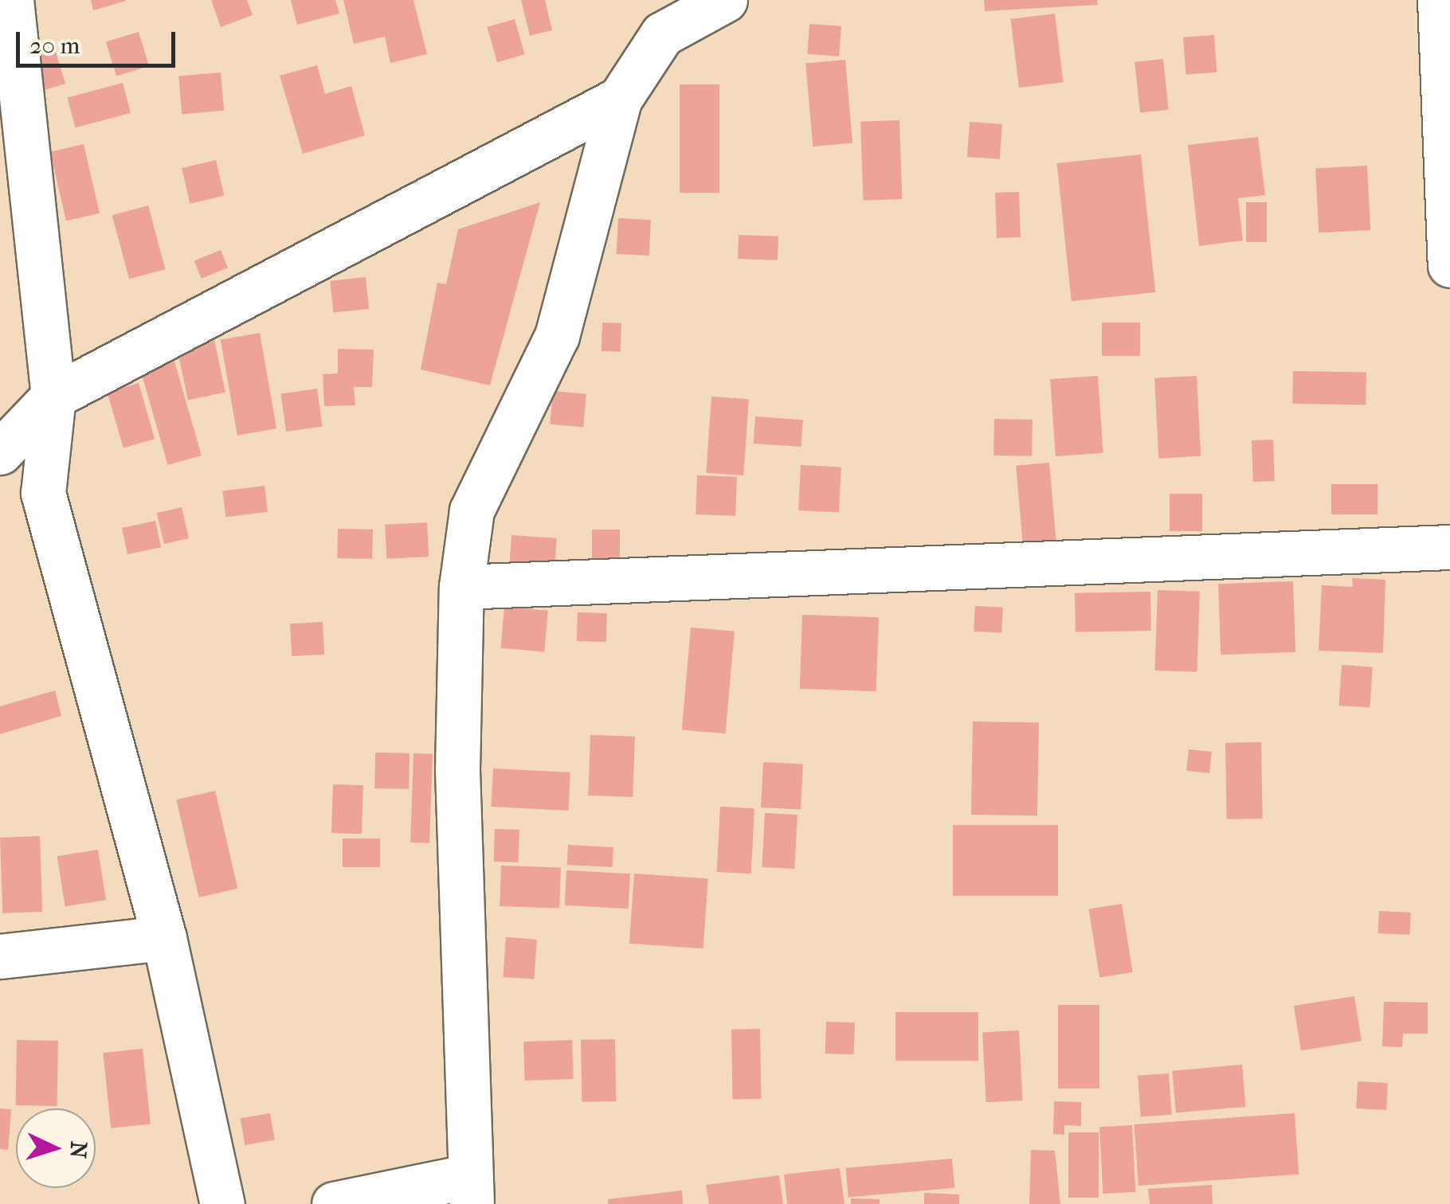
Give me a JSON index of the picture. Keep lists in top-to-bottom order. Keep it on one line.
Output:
{"scale_bar":"20 m","north":"right"}
